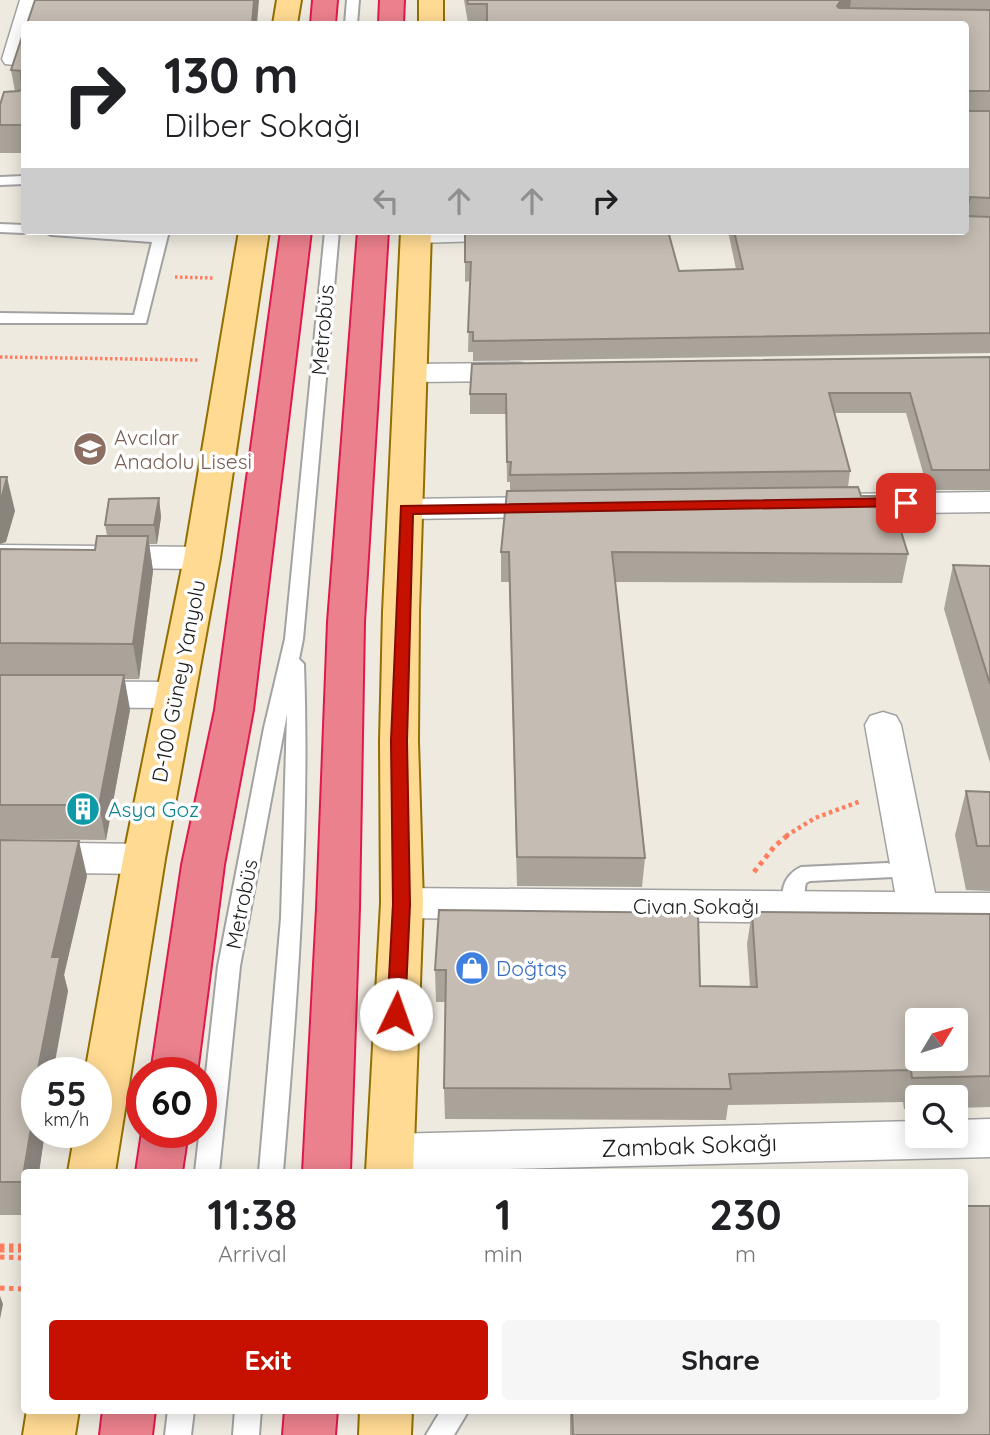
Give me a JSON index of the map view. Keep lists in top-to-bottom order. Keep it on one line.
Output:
{"streets":{"main road":["D-100 Güney Yanyolu"],"street":["Civan Sokağı","Zambak Sokağı"],"lane":["Metrobüs"]},"places":{"school or university":["Avcılar Anadolu Lisesi"],"building":["Asya Goz"],"shop":["Doğtaş"]},"north":"top right","page":{"turn":["130 m","Dilber Sokağı"],"speed":"55 km/h","limit":"60","eta":["11:38","Arrival","1","min","230","m"],"buttons":["Exit","Share"]}}
